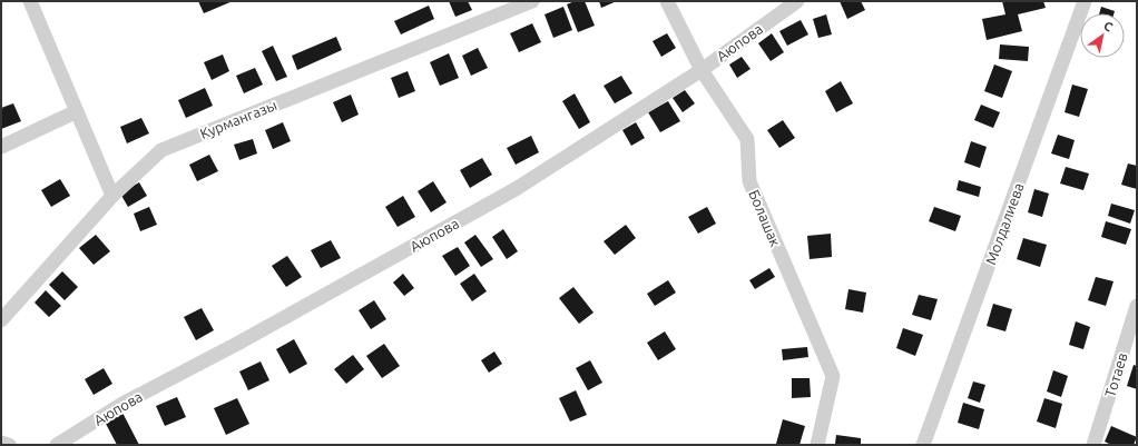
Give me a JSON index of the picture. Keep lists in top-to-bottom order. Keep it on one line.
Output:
{"streets":{"street":["Аюпова","Курмангазы","Болашак","Молдалиева","Тотаев"]},"crossings":[["Аюпова","Болашак"]],"north":"top right"}
